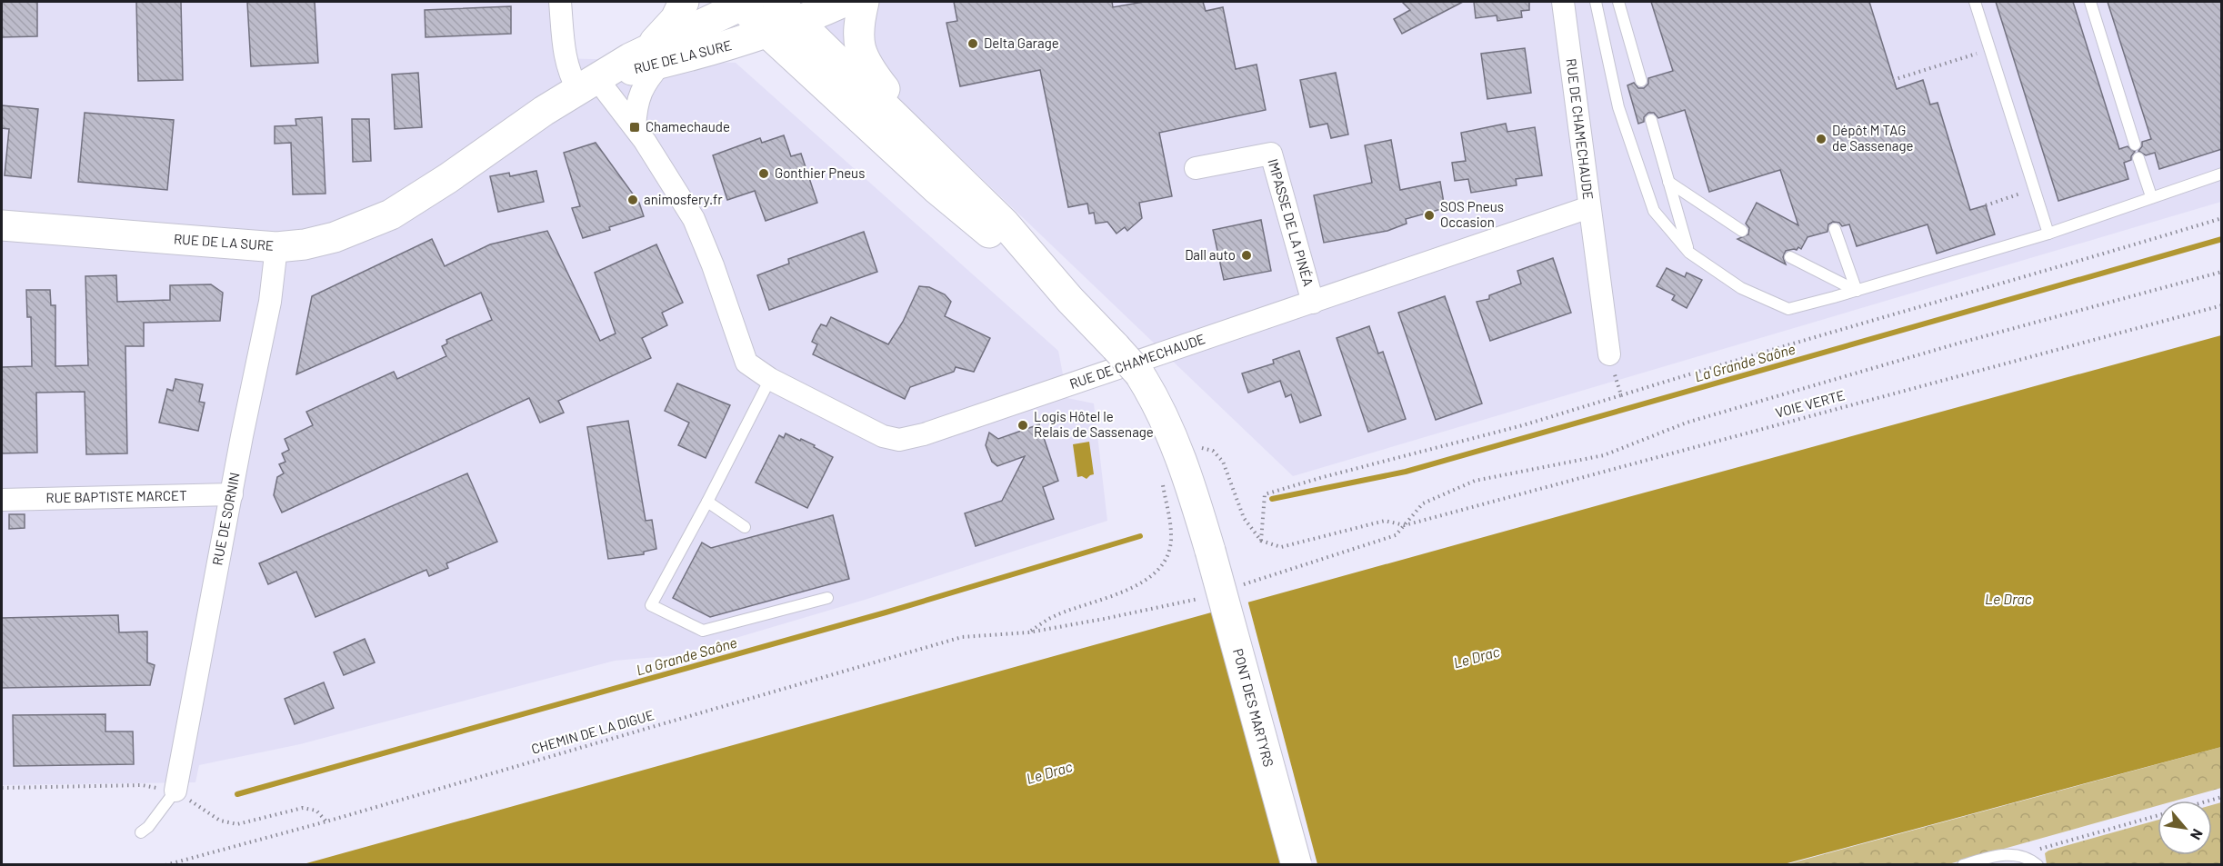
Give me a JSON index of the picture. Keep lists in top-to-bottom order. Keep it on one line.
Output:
{"streets":{"main road":["RUE DE LA SURE","PONT DES MARTYRS"],"street":["RUE DE CHAMECHAUDE","IMPASSE DE LA PINÉA","RUE BAPTISTE MARCET","RUE DE SORNIN"],"path":["VOIE VERTE","CHEMIN DE LA DIGUE"]},"crossings":[["RUE DE LA SURE","RUE DE CHAMECHAUDE"],["RUE DE LA SURE","RUE DE SORNIN"],["RUE DE CHAMECHAUDE","IMPASSE DE LA PINÉA"],["RUE BAPTISTE MARCET","RUE DE SORNIN"]],"water":["La Grande Saône","Le Drac"],"places":{"other":["Delta Garage","Dépôt M TAG de Sassenage","Gonthier Pneus","animosfery.fr","SOS Pneus Occasion","Dall auto","Logis Hôtel le Relais de Sassenage"],"transit":["Chamechaude"]},"north":"bottom right"}
